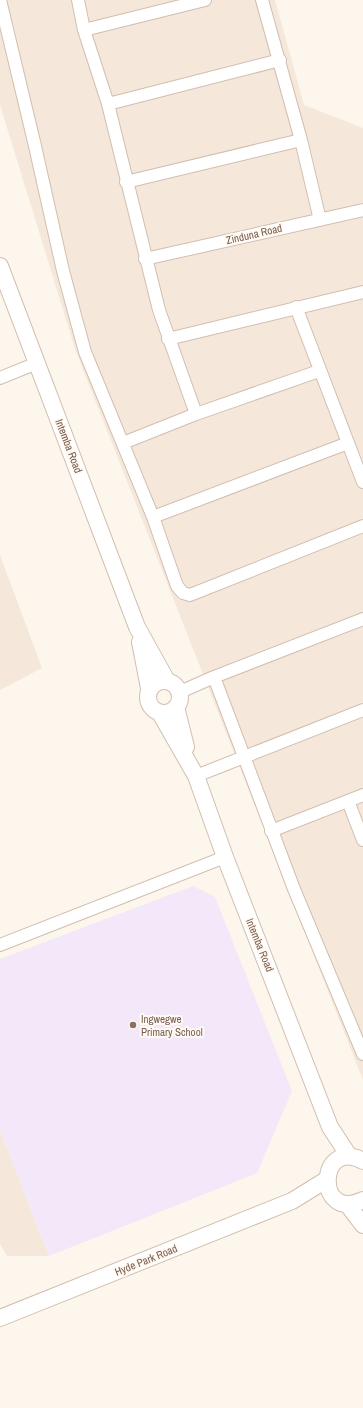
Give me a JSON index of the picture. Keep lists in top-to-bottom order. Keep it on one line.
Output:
{"streets":{"street":["Zinduna Road","Intemba Road","Hyde Park Road"]},"places":["Ingwegwe Primary School"]}
